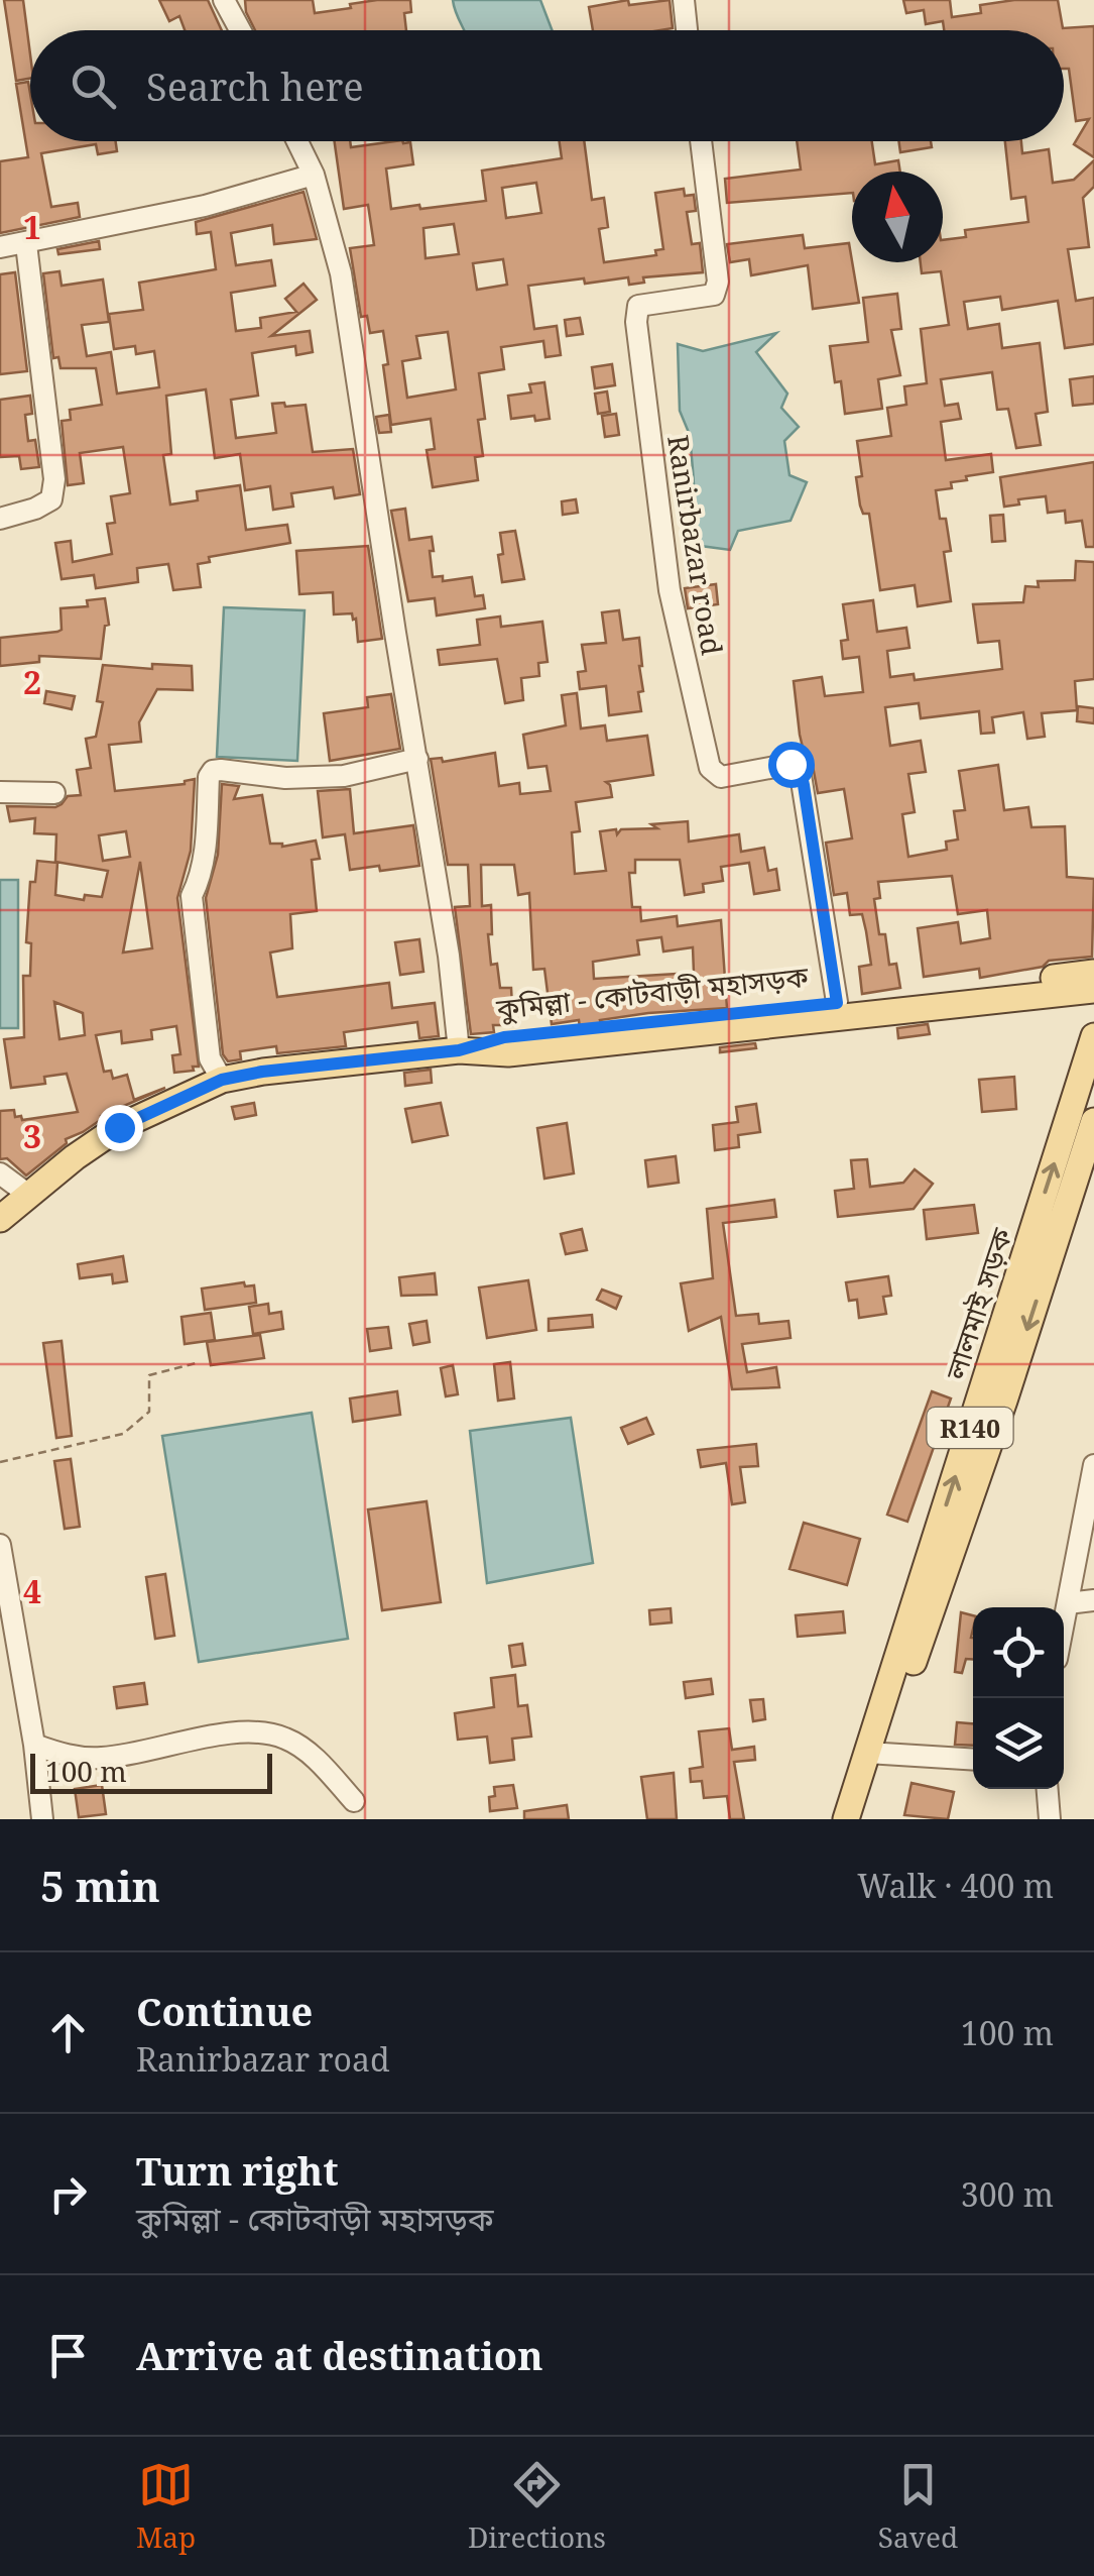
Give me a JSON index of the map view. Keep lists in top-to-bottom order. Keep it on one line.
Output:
{"streets":{"main road":["কুমিল্লা - কোটবাড়ী মহাসড়ক","লালমাই সড়ক","R140"],"street":["Ranirbazar road"]},"crossings":[["Ranirbazar road","কুমিল্লা - কোটবাড়ী মহাসড়ক"]],"scale_bar":"100 m","north":"top","page":{"search":"Search here","scale":"100 m","heading":["5 min","Walk · 400 m"],"list":[["Continue","Ranirbazar road","100 m"],["Turn right","কুমিল্লা - কোটবাড়ী মহাসড়ক","300 m"],"Arrive at destination"],"nav":["Map","Directions","Saved"]},"grid":{"rows":["1","2","3","4"]}}
